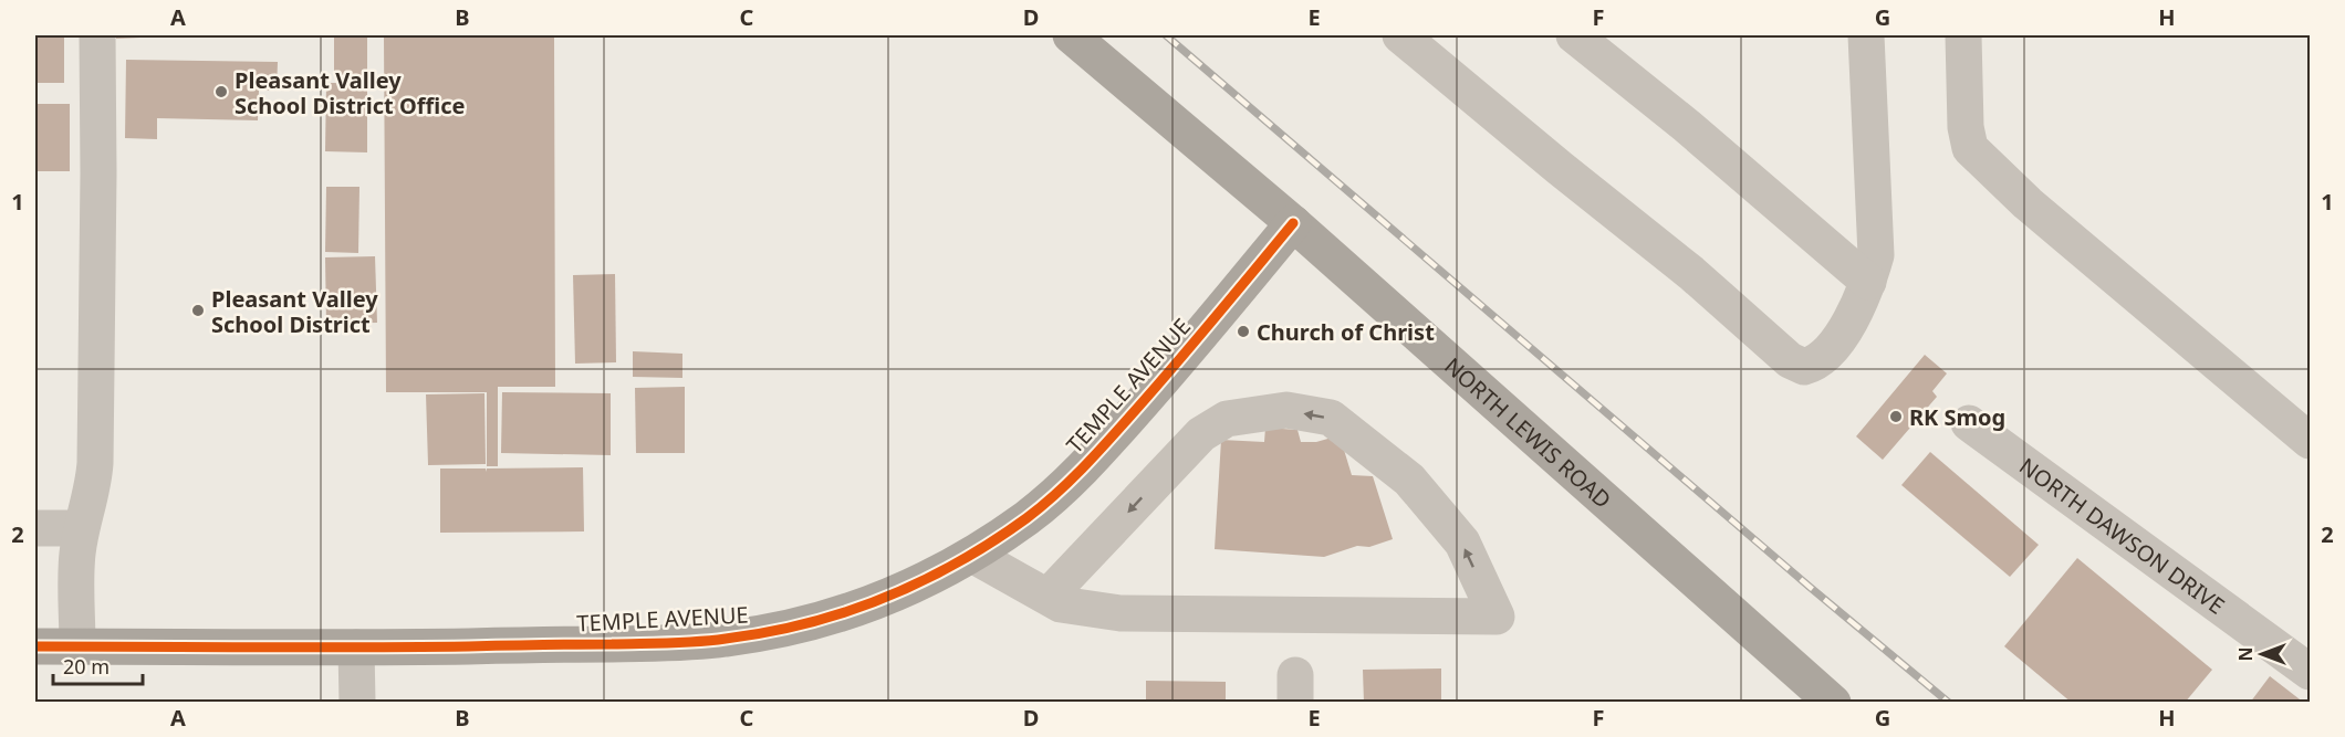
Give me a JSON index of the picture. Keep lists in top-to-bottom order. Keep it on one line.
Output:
{"streets":{"main road":["TEMPLE AVENUE","NORTH LEWIS ROAD"],"street":["NORTH DAWSON DRIVE"]},"crossings":[["TEMPLE AVENUE","NORTH LEWIS ROAD"]],"places":["Pleasant Valley School District Office","Pleasant Valley School District","Church of Christ","RK Smog"],"scale_bar":"20 m","north":"left","grid":{"columns":["A","B","C","D","E","F","G","H"],"rows":["1","2"]}}
